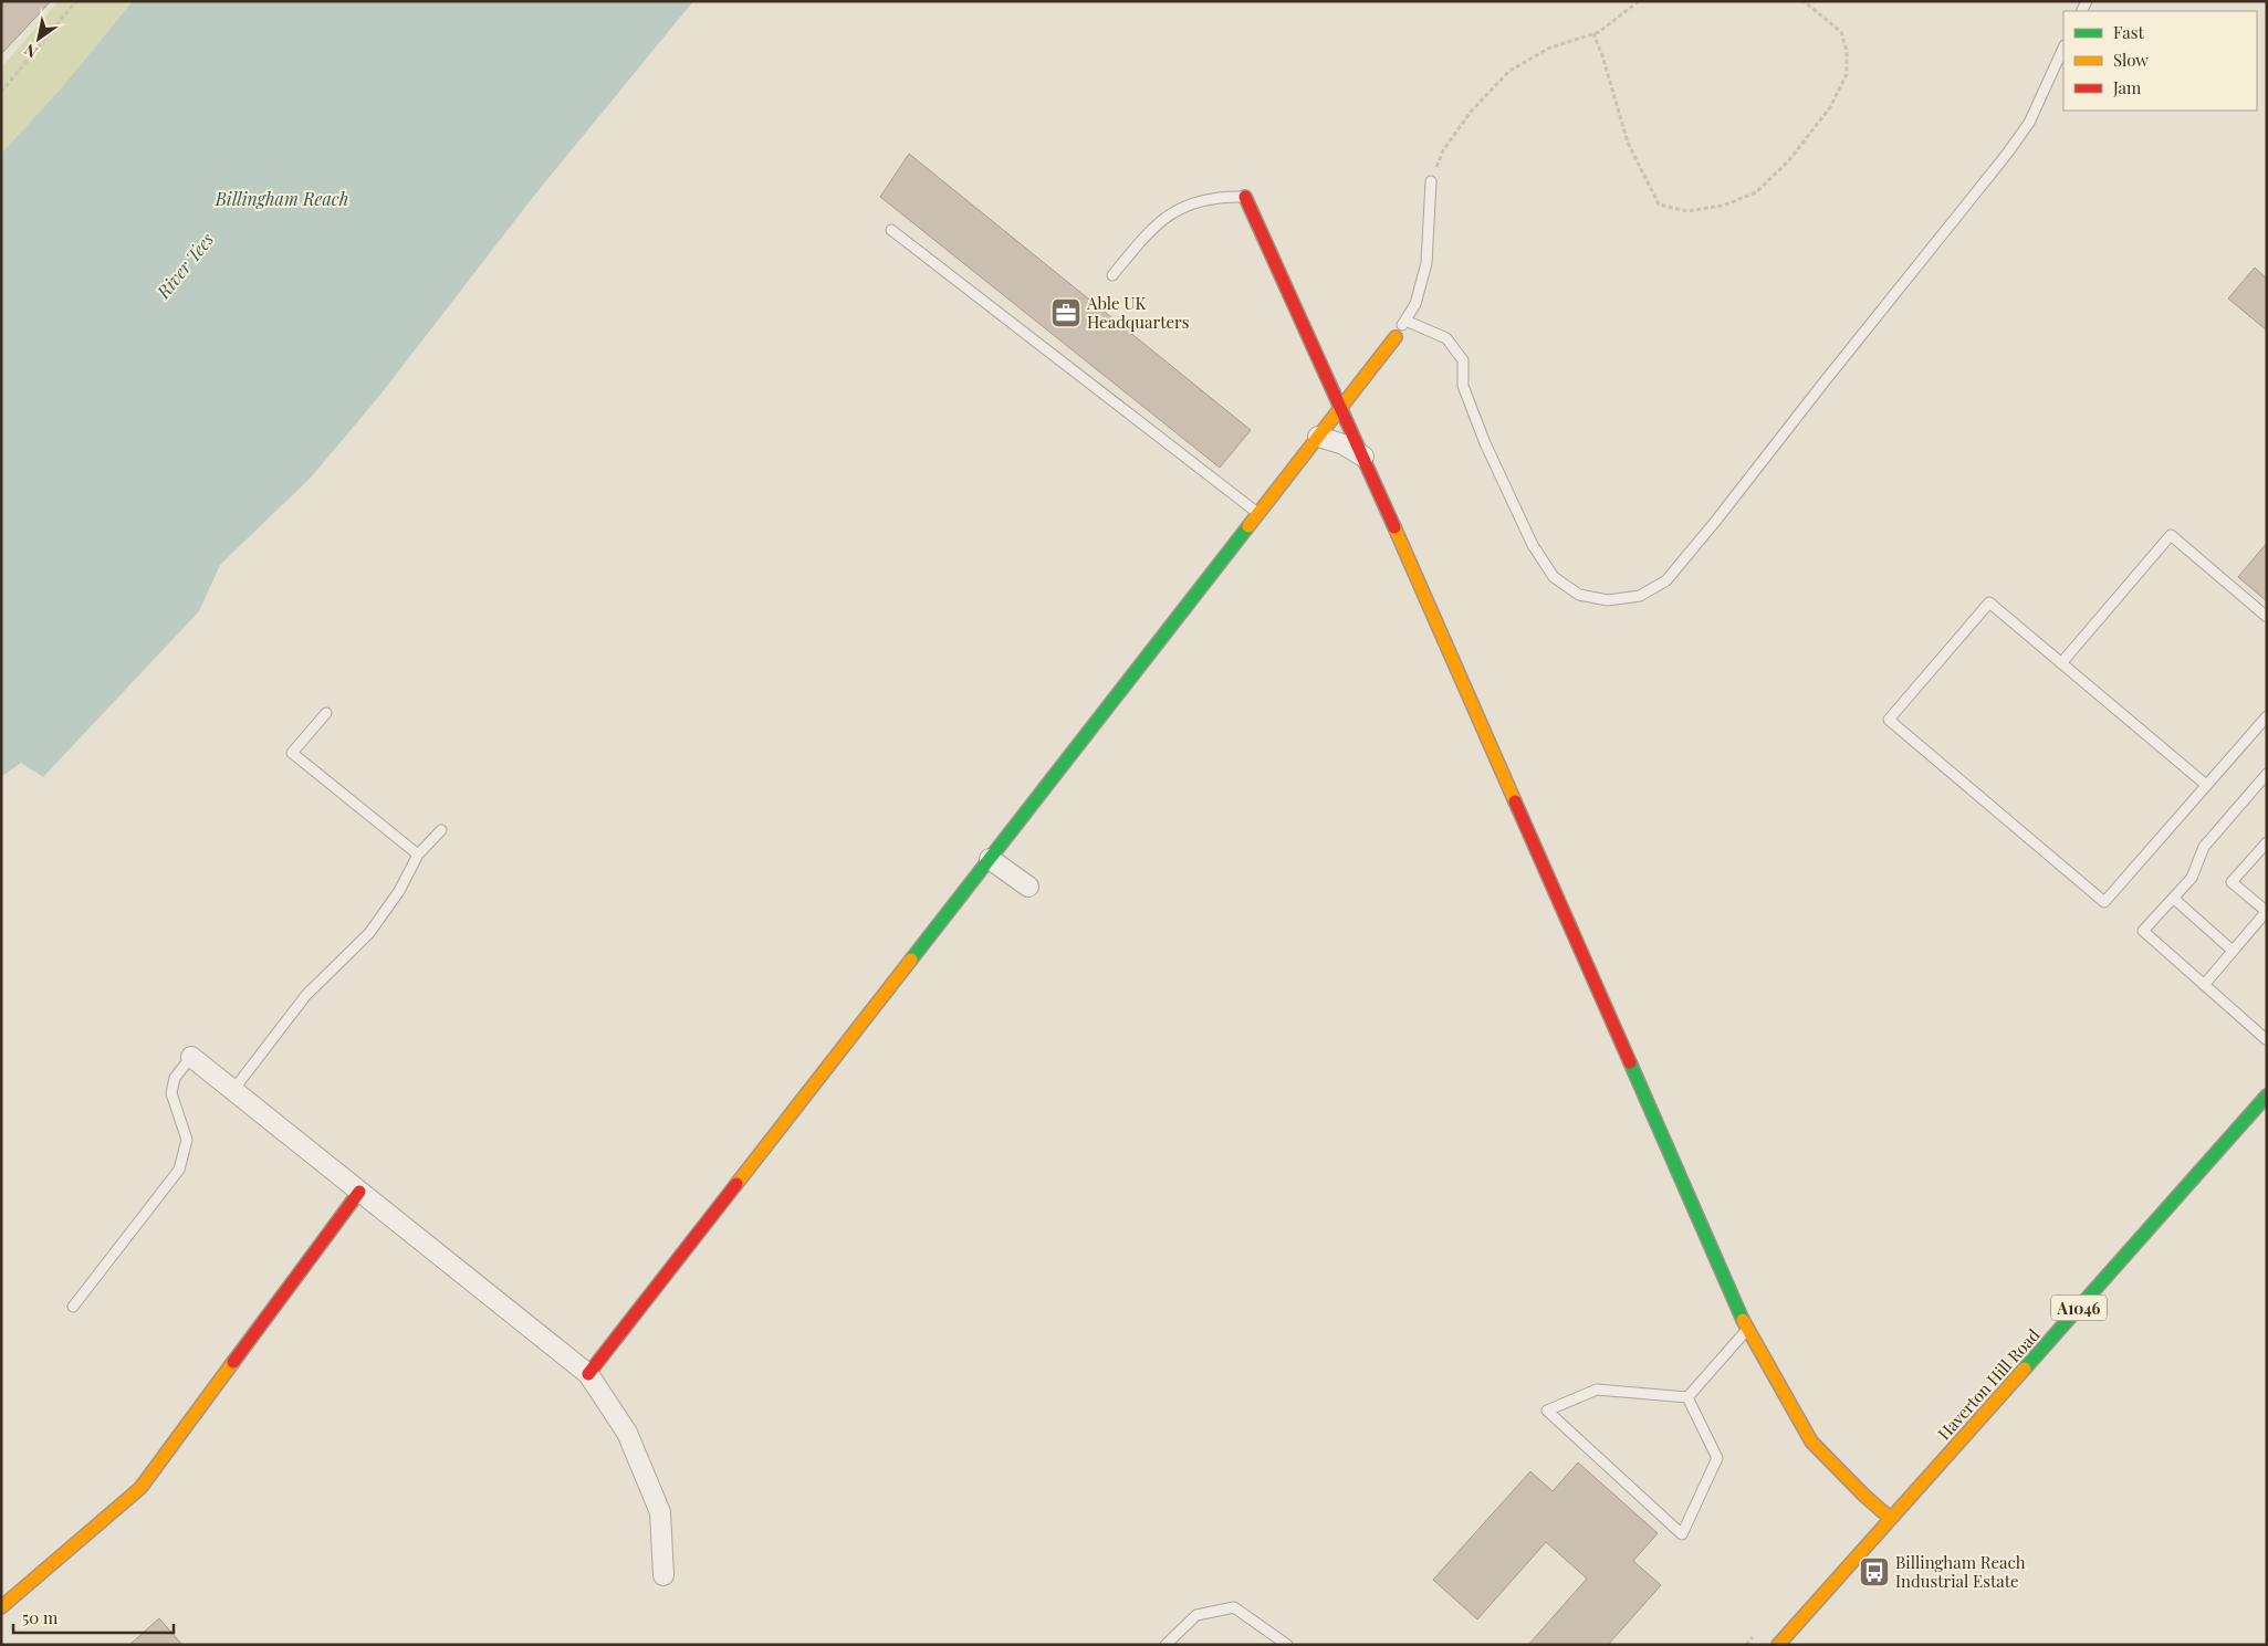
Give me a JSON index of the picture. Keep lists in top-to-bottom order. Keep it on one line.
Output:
{"streets":{"street":["A1046","Haverton Hill Road"]},"water":["Billingham Reach","River Tees"],"places":{"office":["Able UK Headquarters"],"bus stop":["Billingham Reach Industrial Estate"]},"legend":["Fast","Slow","Jam"],"scale_bar":"50 m","north":"bottom left"}
